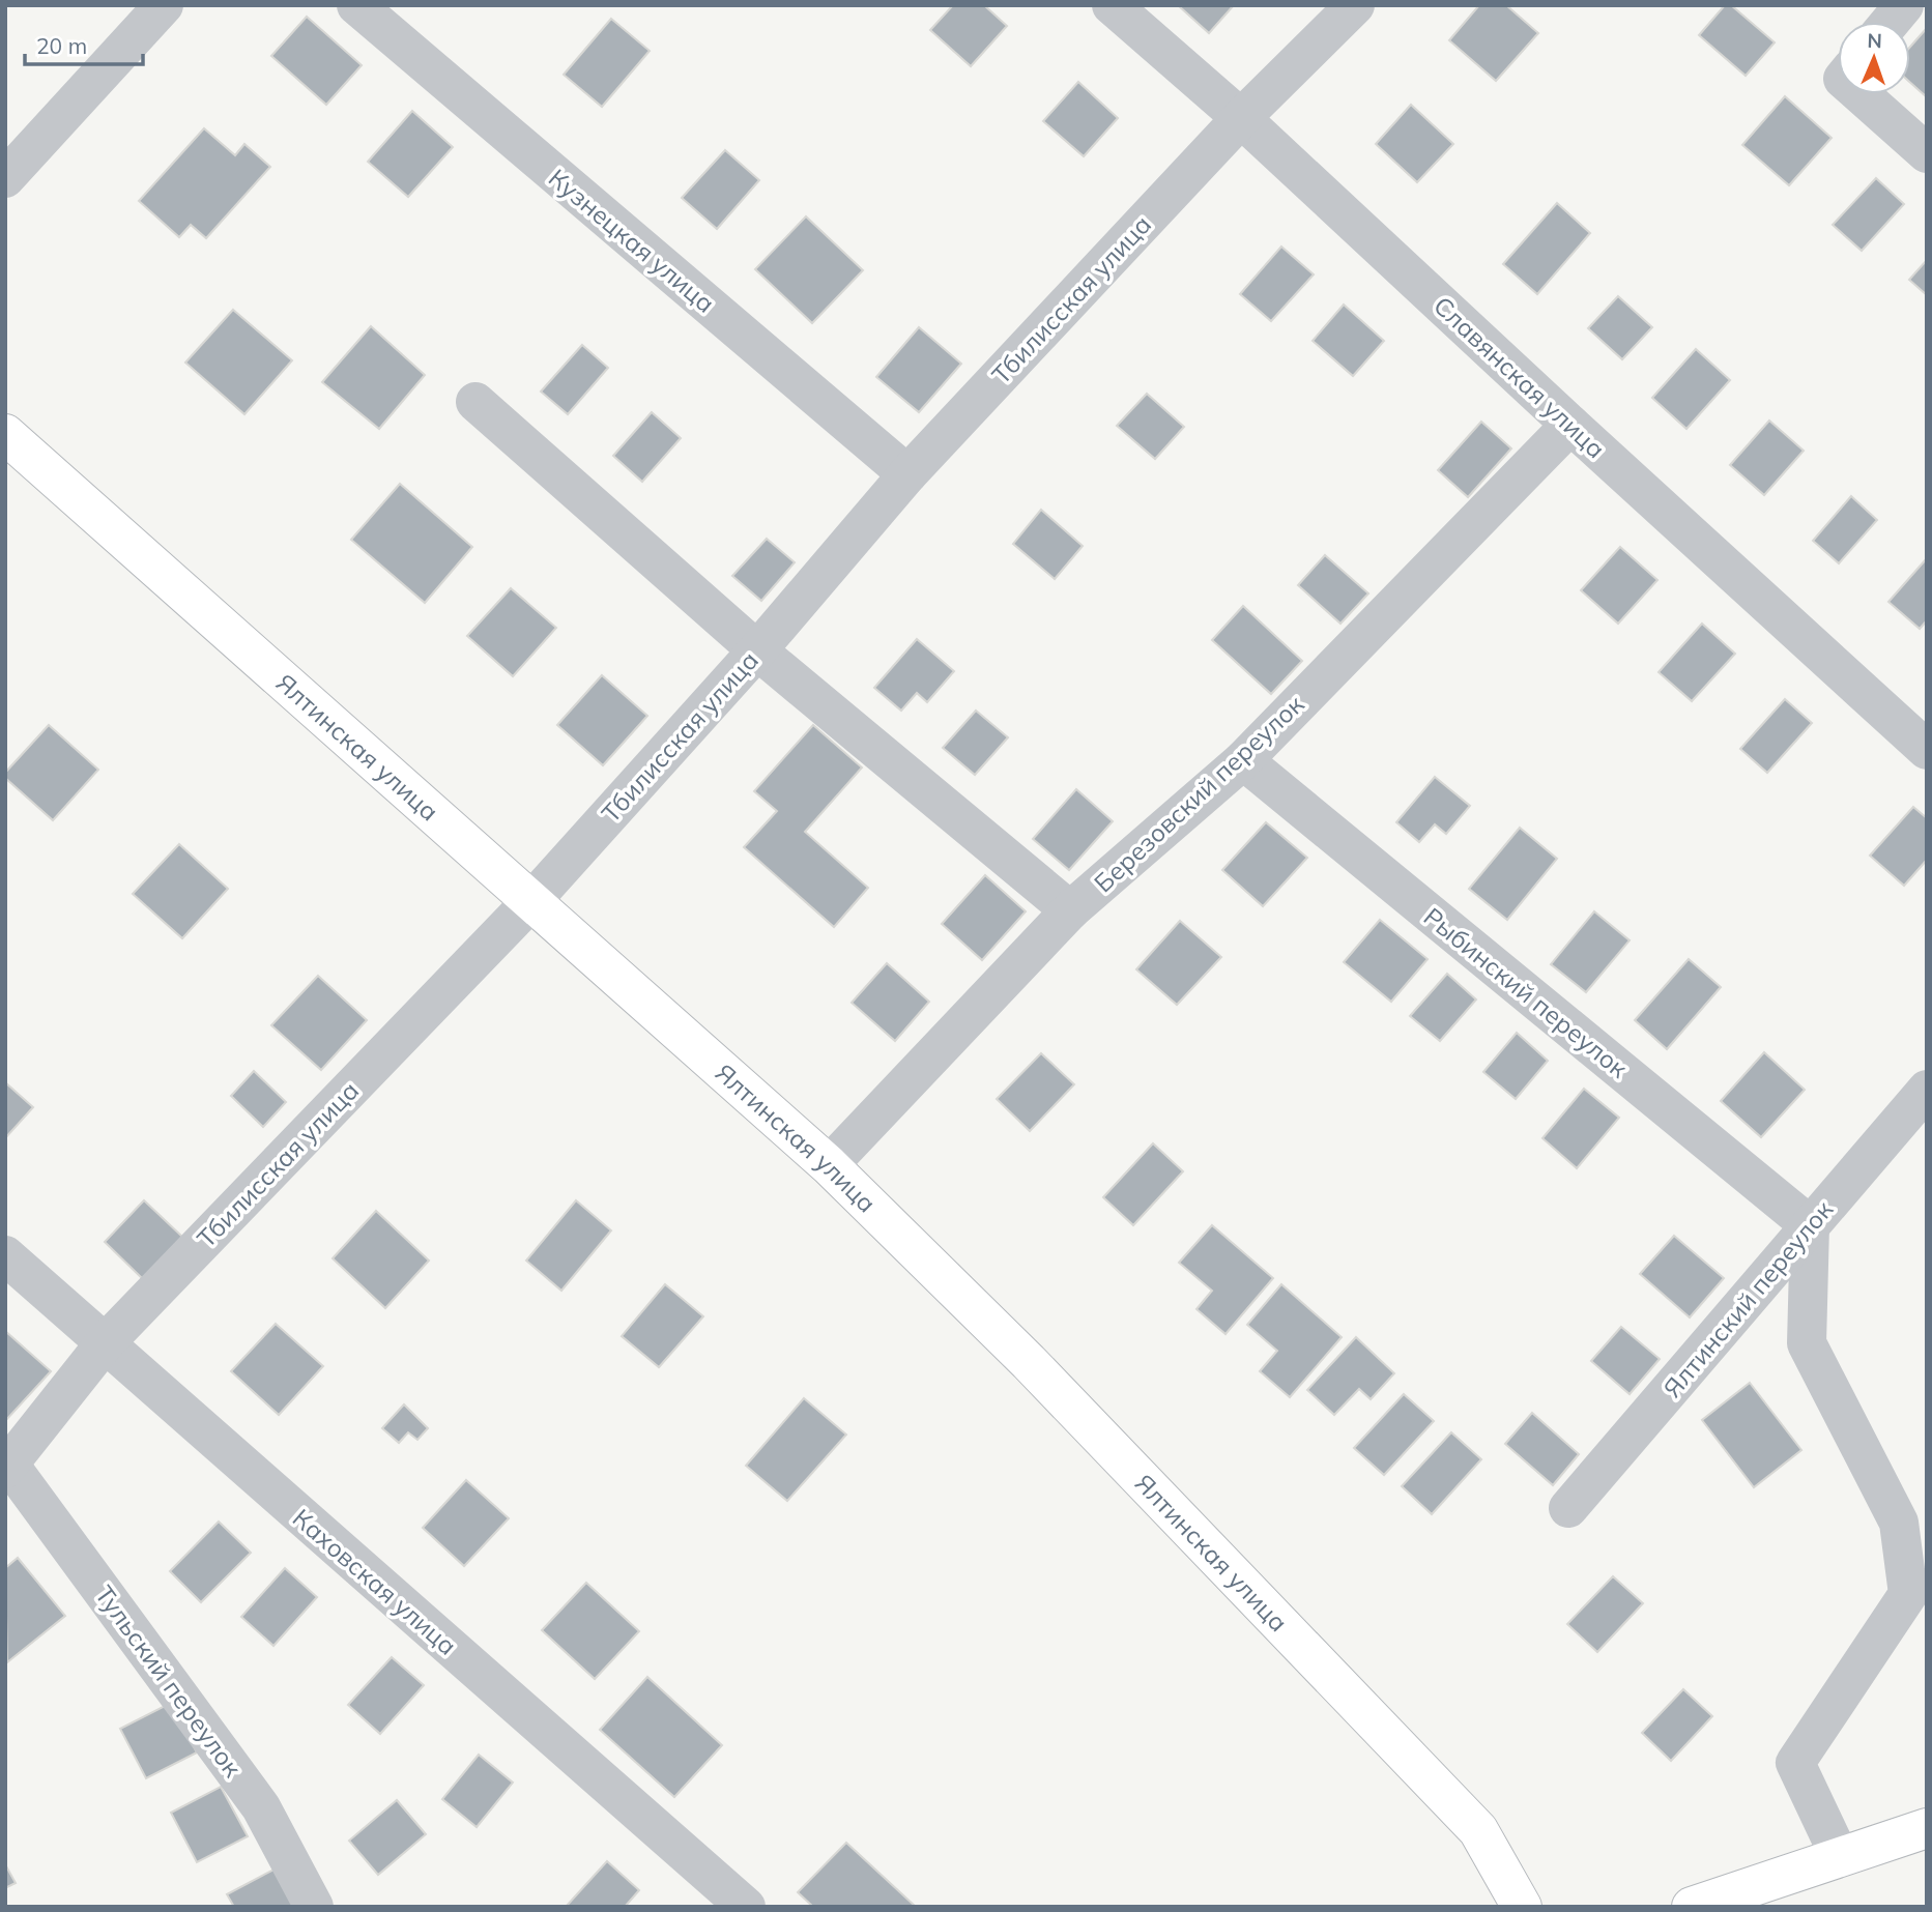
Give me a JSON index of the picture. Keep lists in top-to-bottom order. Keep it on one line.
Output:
{"streets":{"main road":["Ялтинская улица"],"street":["Кузнецкая улица","Тбилисская улица","Славянская улица","Березовский переулок","Рыбинский переулок","Ялтинский переулок","Каховская улица","Тульский переулок"]},"crossings":[["Кузнецкая улица","Тбилисская улица"],["Тбилисская улица","Славянская улица"],["Тбилисская улица","Ялтинская улица"],["Тбилисская улица","Каховская улица"],["Тбилисская улица","Тульский переулок"],["Славянская улица","Березовский переулок"],["Ялтинская улица","Березовский переулок"],["Березовский переулок","Рыбинский переулок"],["Рыбинский переулок","Ялтинский переулок"]],"scale_bar":"20 m","north":"top"}
